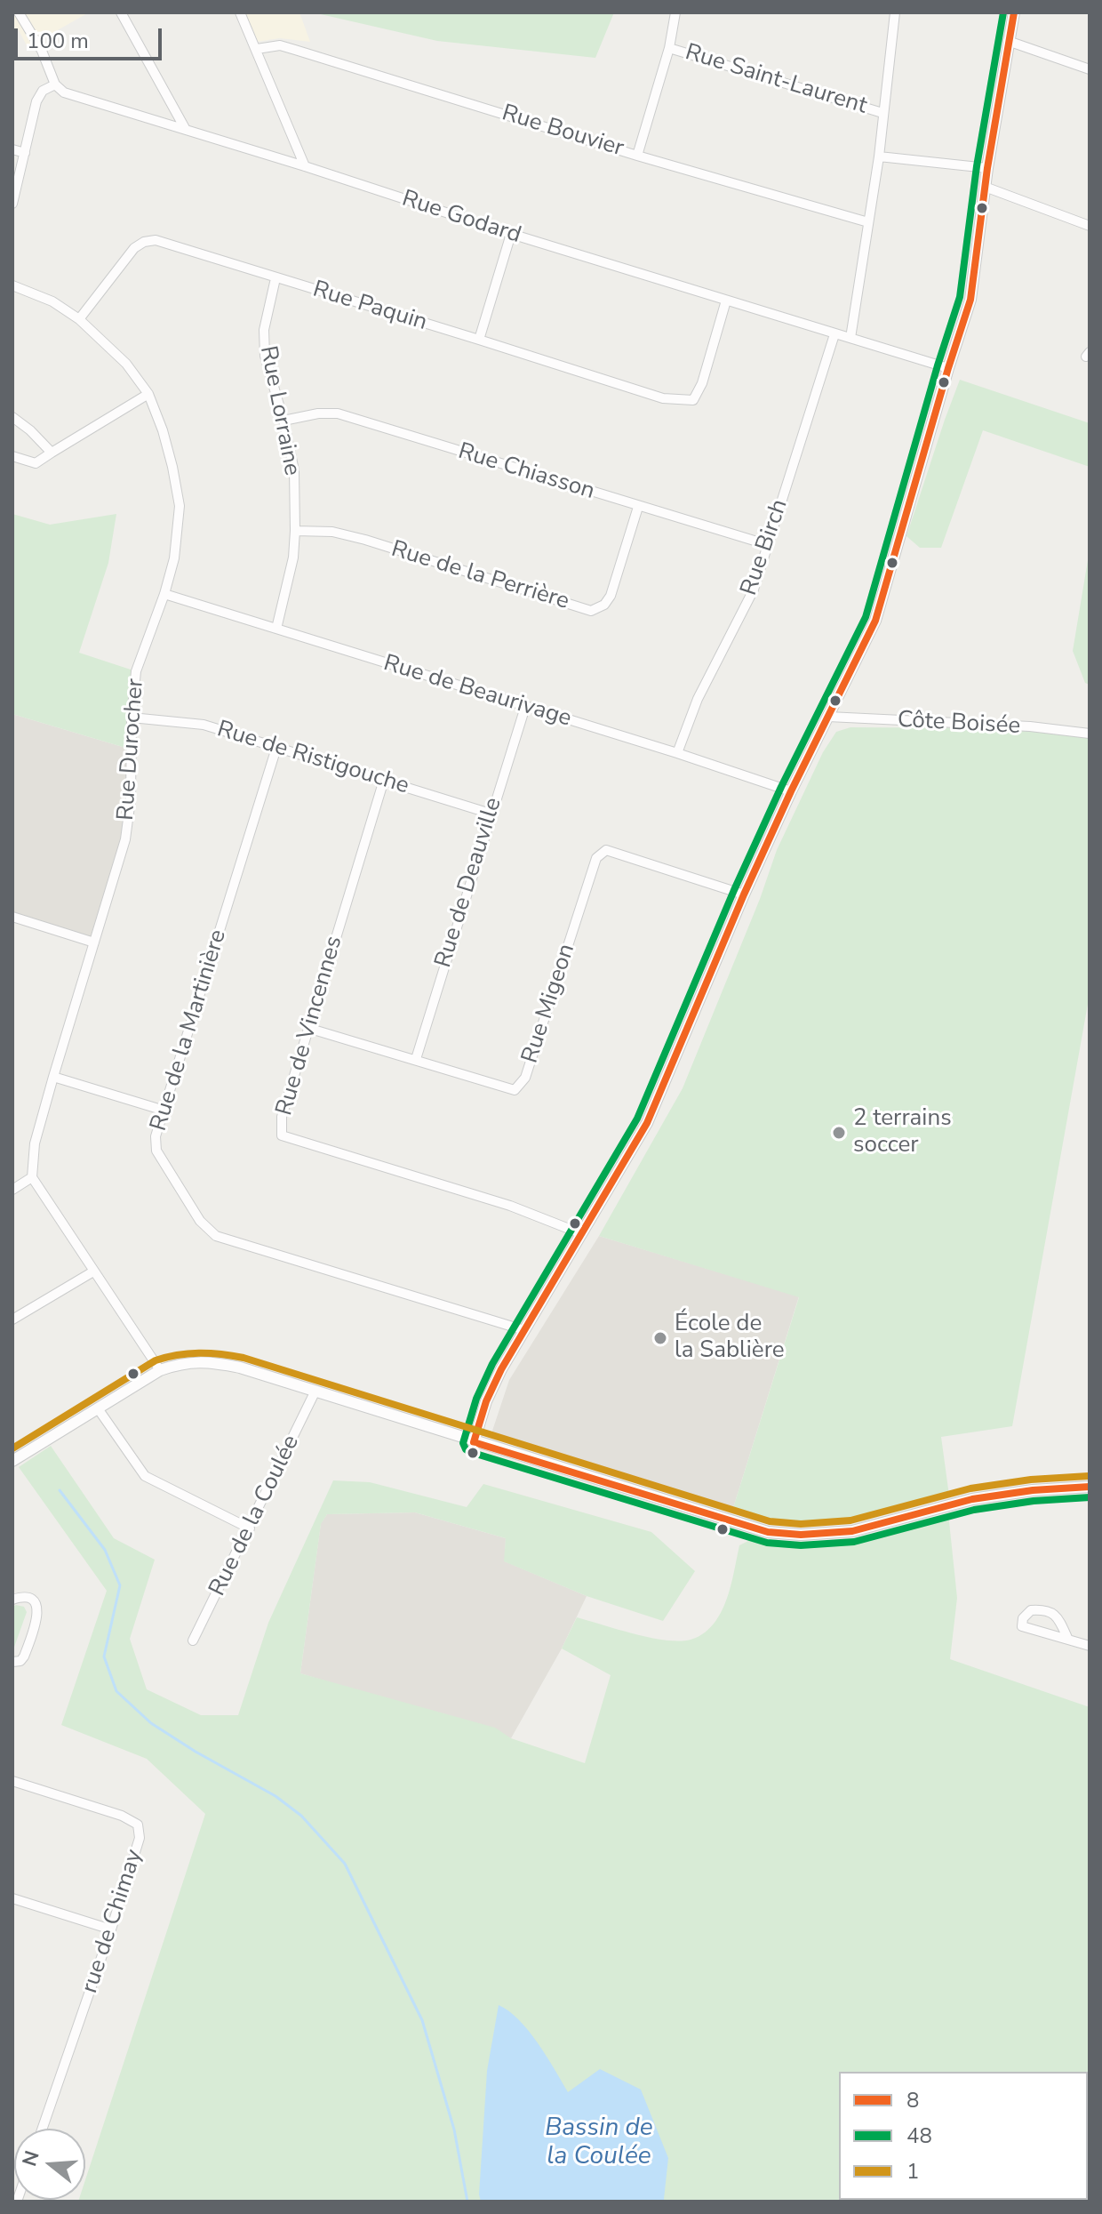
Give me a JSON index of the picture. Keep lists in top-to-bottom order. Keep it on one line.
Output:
{"streets":{"street":["Rue Saint-Laurent","Rue Bouvier","Rue Godard","Rue Paquin","Rue Lorraine","Rue Chiasson","Rue Birch","Rue de la Perrière","Rue de Beaurivage","Côte Boisée","Rue Durocher","Rue de Ristigouche","Rue de Deauville","Rue Migeon","Rue de Vincennes","Rue de la Martinière","Rue de la Coulée","rue de Chimay"]},"crossings":[["Rue Godard","Rue Paquin"],["Rue Godard","Rue Birch"],["Rue Paquin","Rue Lorraine"],["Rue Paquin","Rue Durocher"],["Rue Lorraine","Rue Chiasson"],["Rue Lorraine","Rue de la Perrière"],["Rue Lorraine","Rue de Beaurivage"],["Rue Chiasson","Rue Birch"],["Rue Chiasson","Rue de la Perrière"],["Rue Birch","Rue de Beaurivage"],["Rue de Beaurivage","Rue Durocher"],["Rue de Beaurivage","Rue de Deauville"],["Rue Durocher","Rue de Ristigouche"],["Rue de Ristigouche","Rue de Deauville"],["Rue de Ristigouche","Rue de Vincennes"],["Rue de Ristigouche","Rue de la Martinière"],["Rue de Deauville","Rue Migeon"],["Rue Migeon","Rue de Vincennes"]],"water":["Bassin de la Coulée"],"places":["2 terrains soccer","École de la Sablière"],"lines":["transit line 8","transit line 48","transit line 1"],"legend":["8","48","1"],"scale_bar":"100 m","north":"left"}
